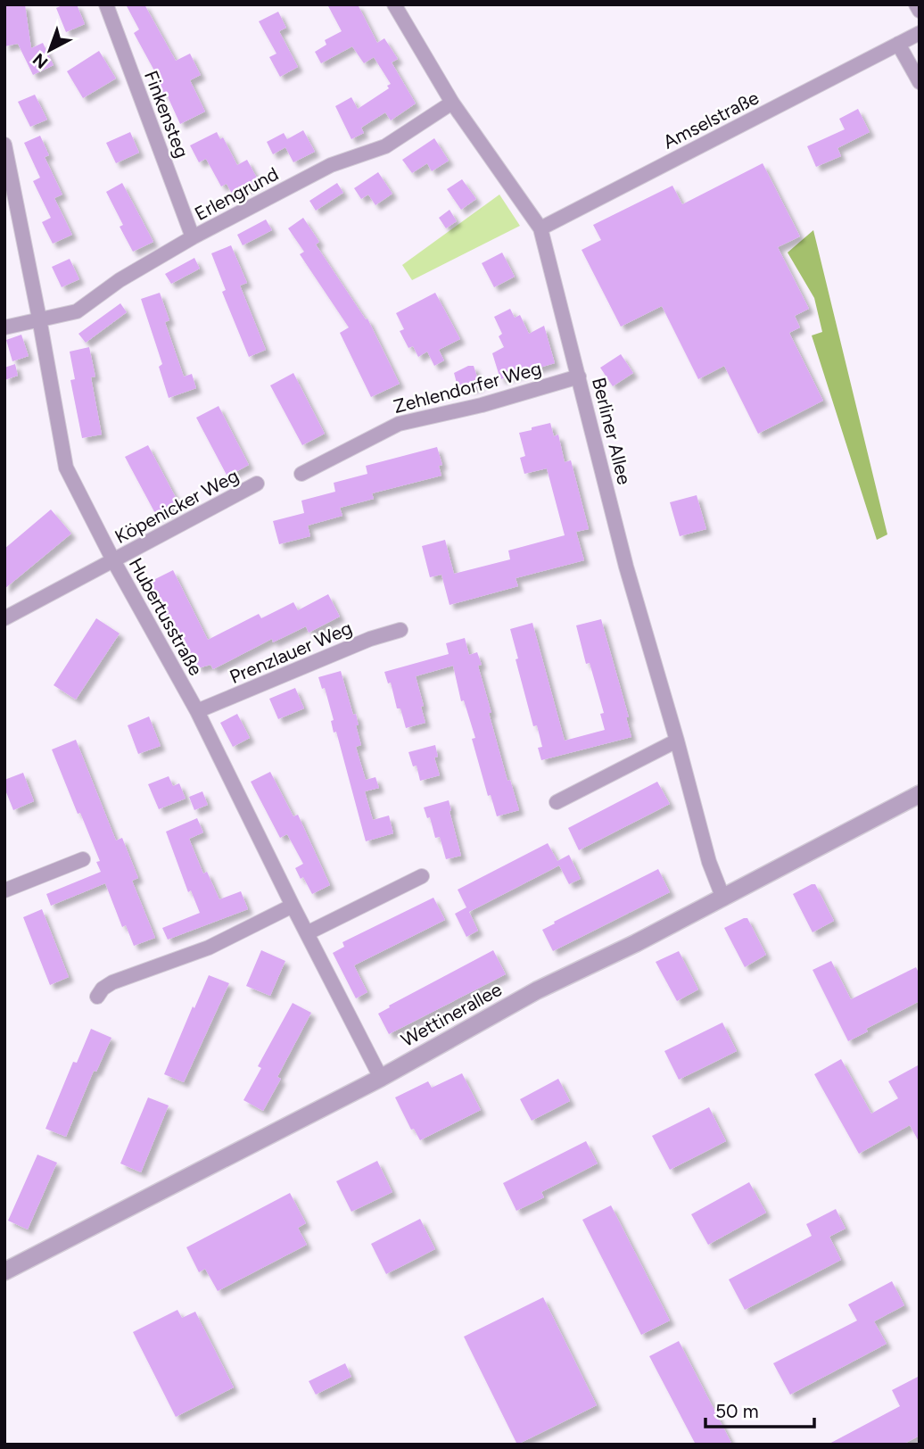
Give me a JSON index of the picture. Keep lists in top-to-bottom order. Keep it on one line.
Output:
{"streets":{"street":["Finkensteg","Amselstraße","Erlengrund","Zehlendorfer Weg","Berliner Allee","Köpenicker Weg","Hubertusstraße","Prenzlauer Weg","Wettinerallee"]},"crossings":[["Finkensteg","Erlengrund"],["Amselstraße","Berliner Allee"],["Erlengrund","Berliner Allee"],["Erlengrund","Hubertusstraße"],["Zehlendorfer Weg","Berliner Allee"],["Berliner Allee","Wettinerallee"],["Köpenicker Weg","Hubertusstraße"],["Hubertusstraße","Prenzlauer Weg"],["Hubertusstraße","Wettinerallee"]],"scale_bar":"50 m","north":"bottom left"}
